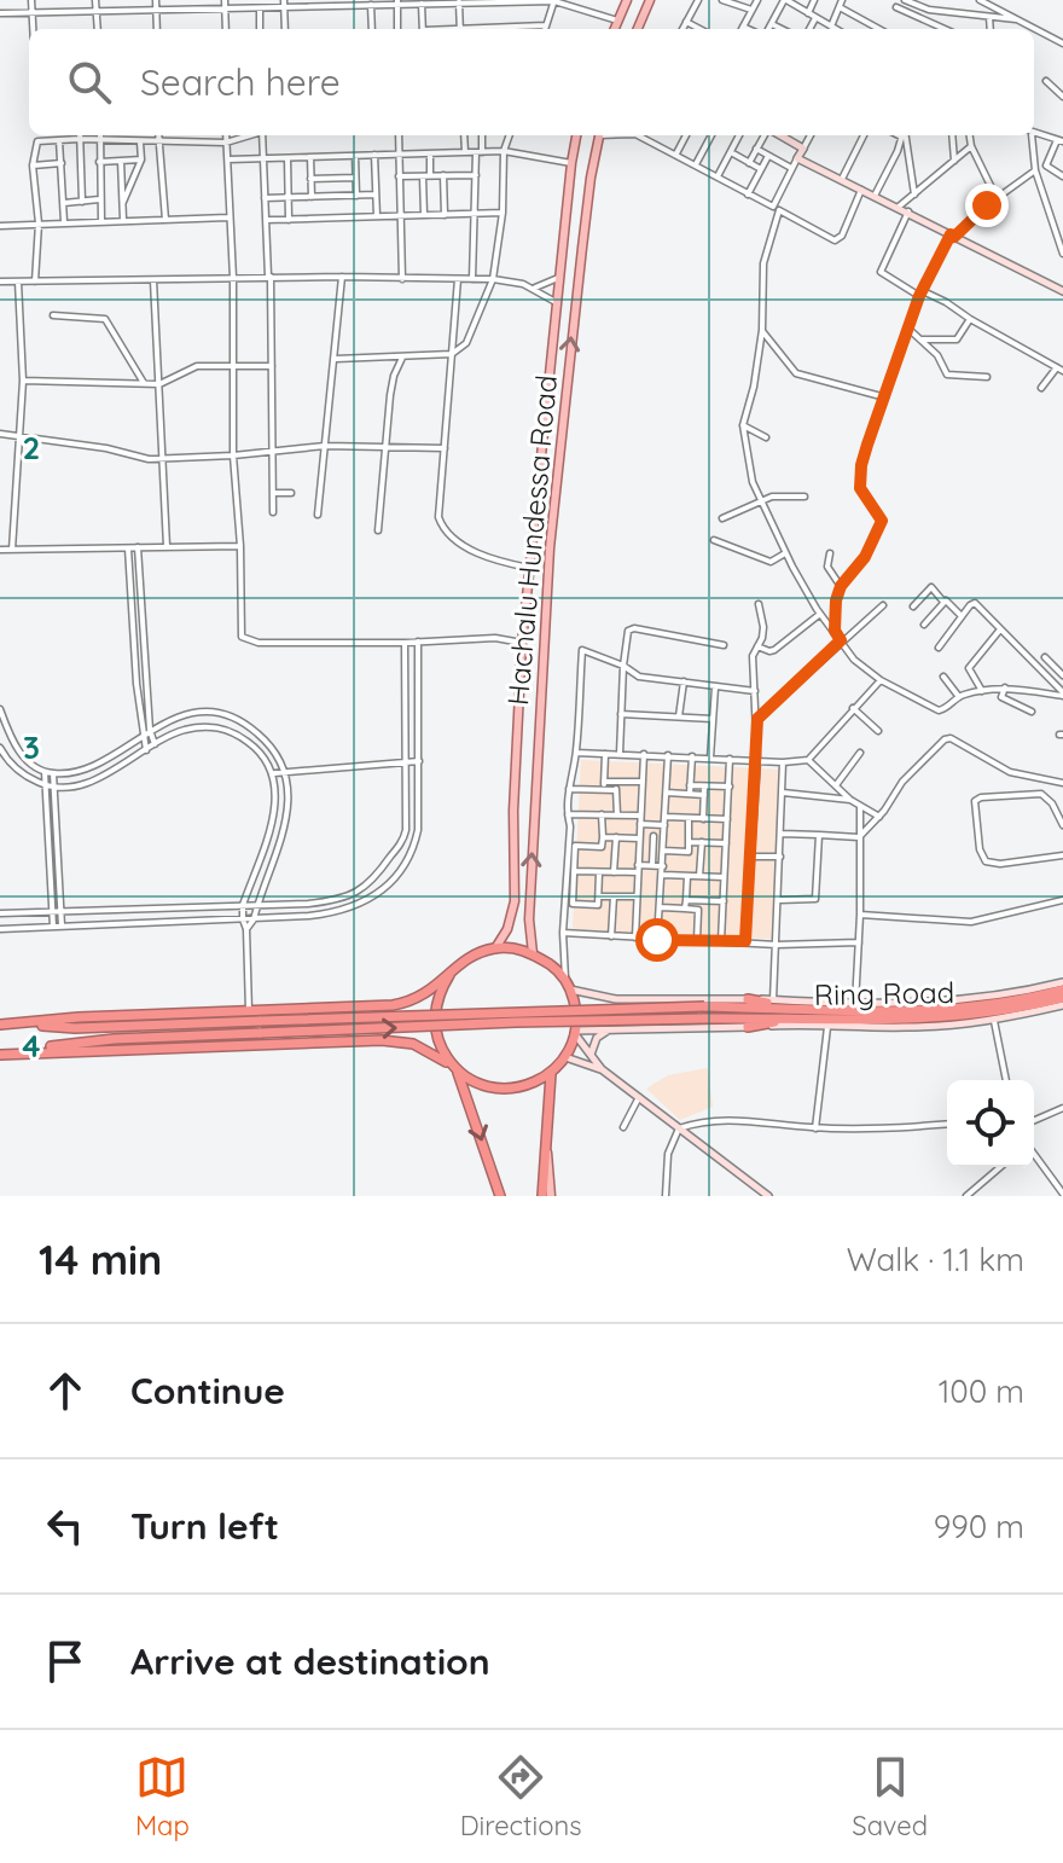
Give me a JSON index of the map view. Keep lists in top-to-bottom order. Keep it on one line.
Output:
{"streets":{"highway":["Ring Road"],"main road":["Hachalu Hundessa Road"]},"page":{"search":"Search here","heading":["14 min","Walk · 1.1 km"],"list":[["Continue","100 m"],["Turn left","990 m"],"Arrive at destination"],"nav":["Map","Directions","Saved"]},"grid":{"rows":["2","3","4"]}}
